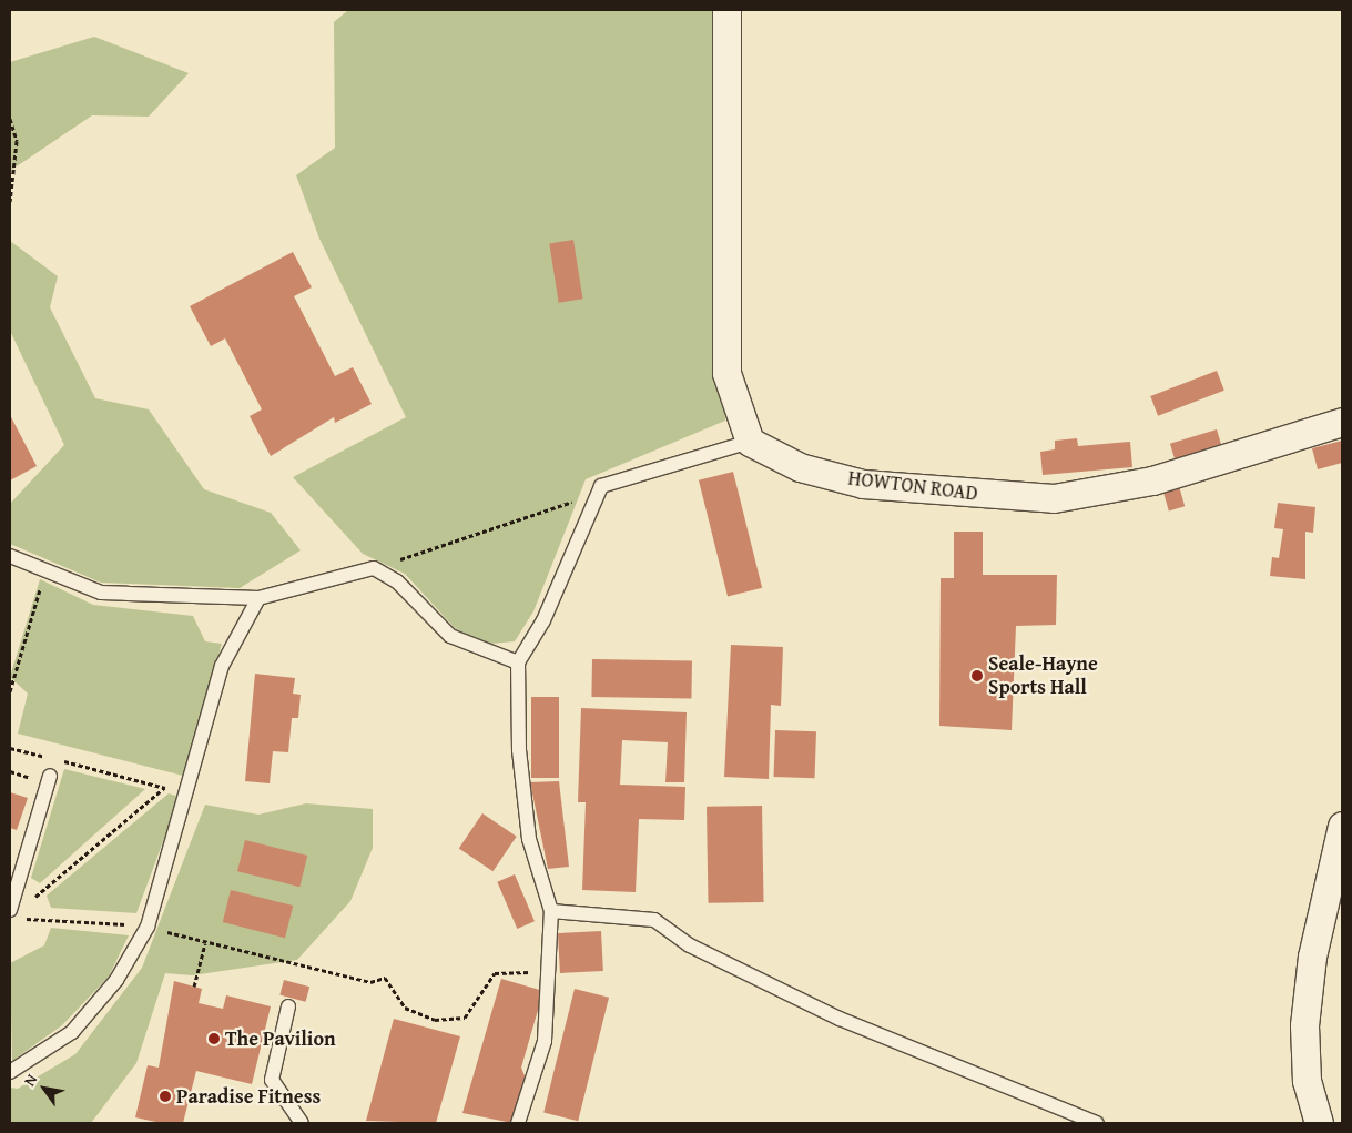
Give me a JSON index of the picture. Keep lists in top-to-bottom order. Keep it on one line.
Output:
{"streets":{"street":["HOWTON ROAD"]},"places":["Seale-Hayne Sports Hall","The Pavilion","Paradise Fitness"],"north":"top left"}
